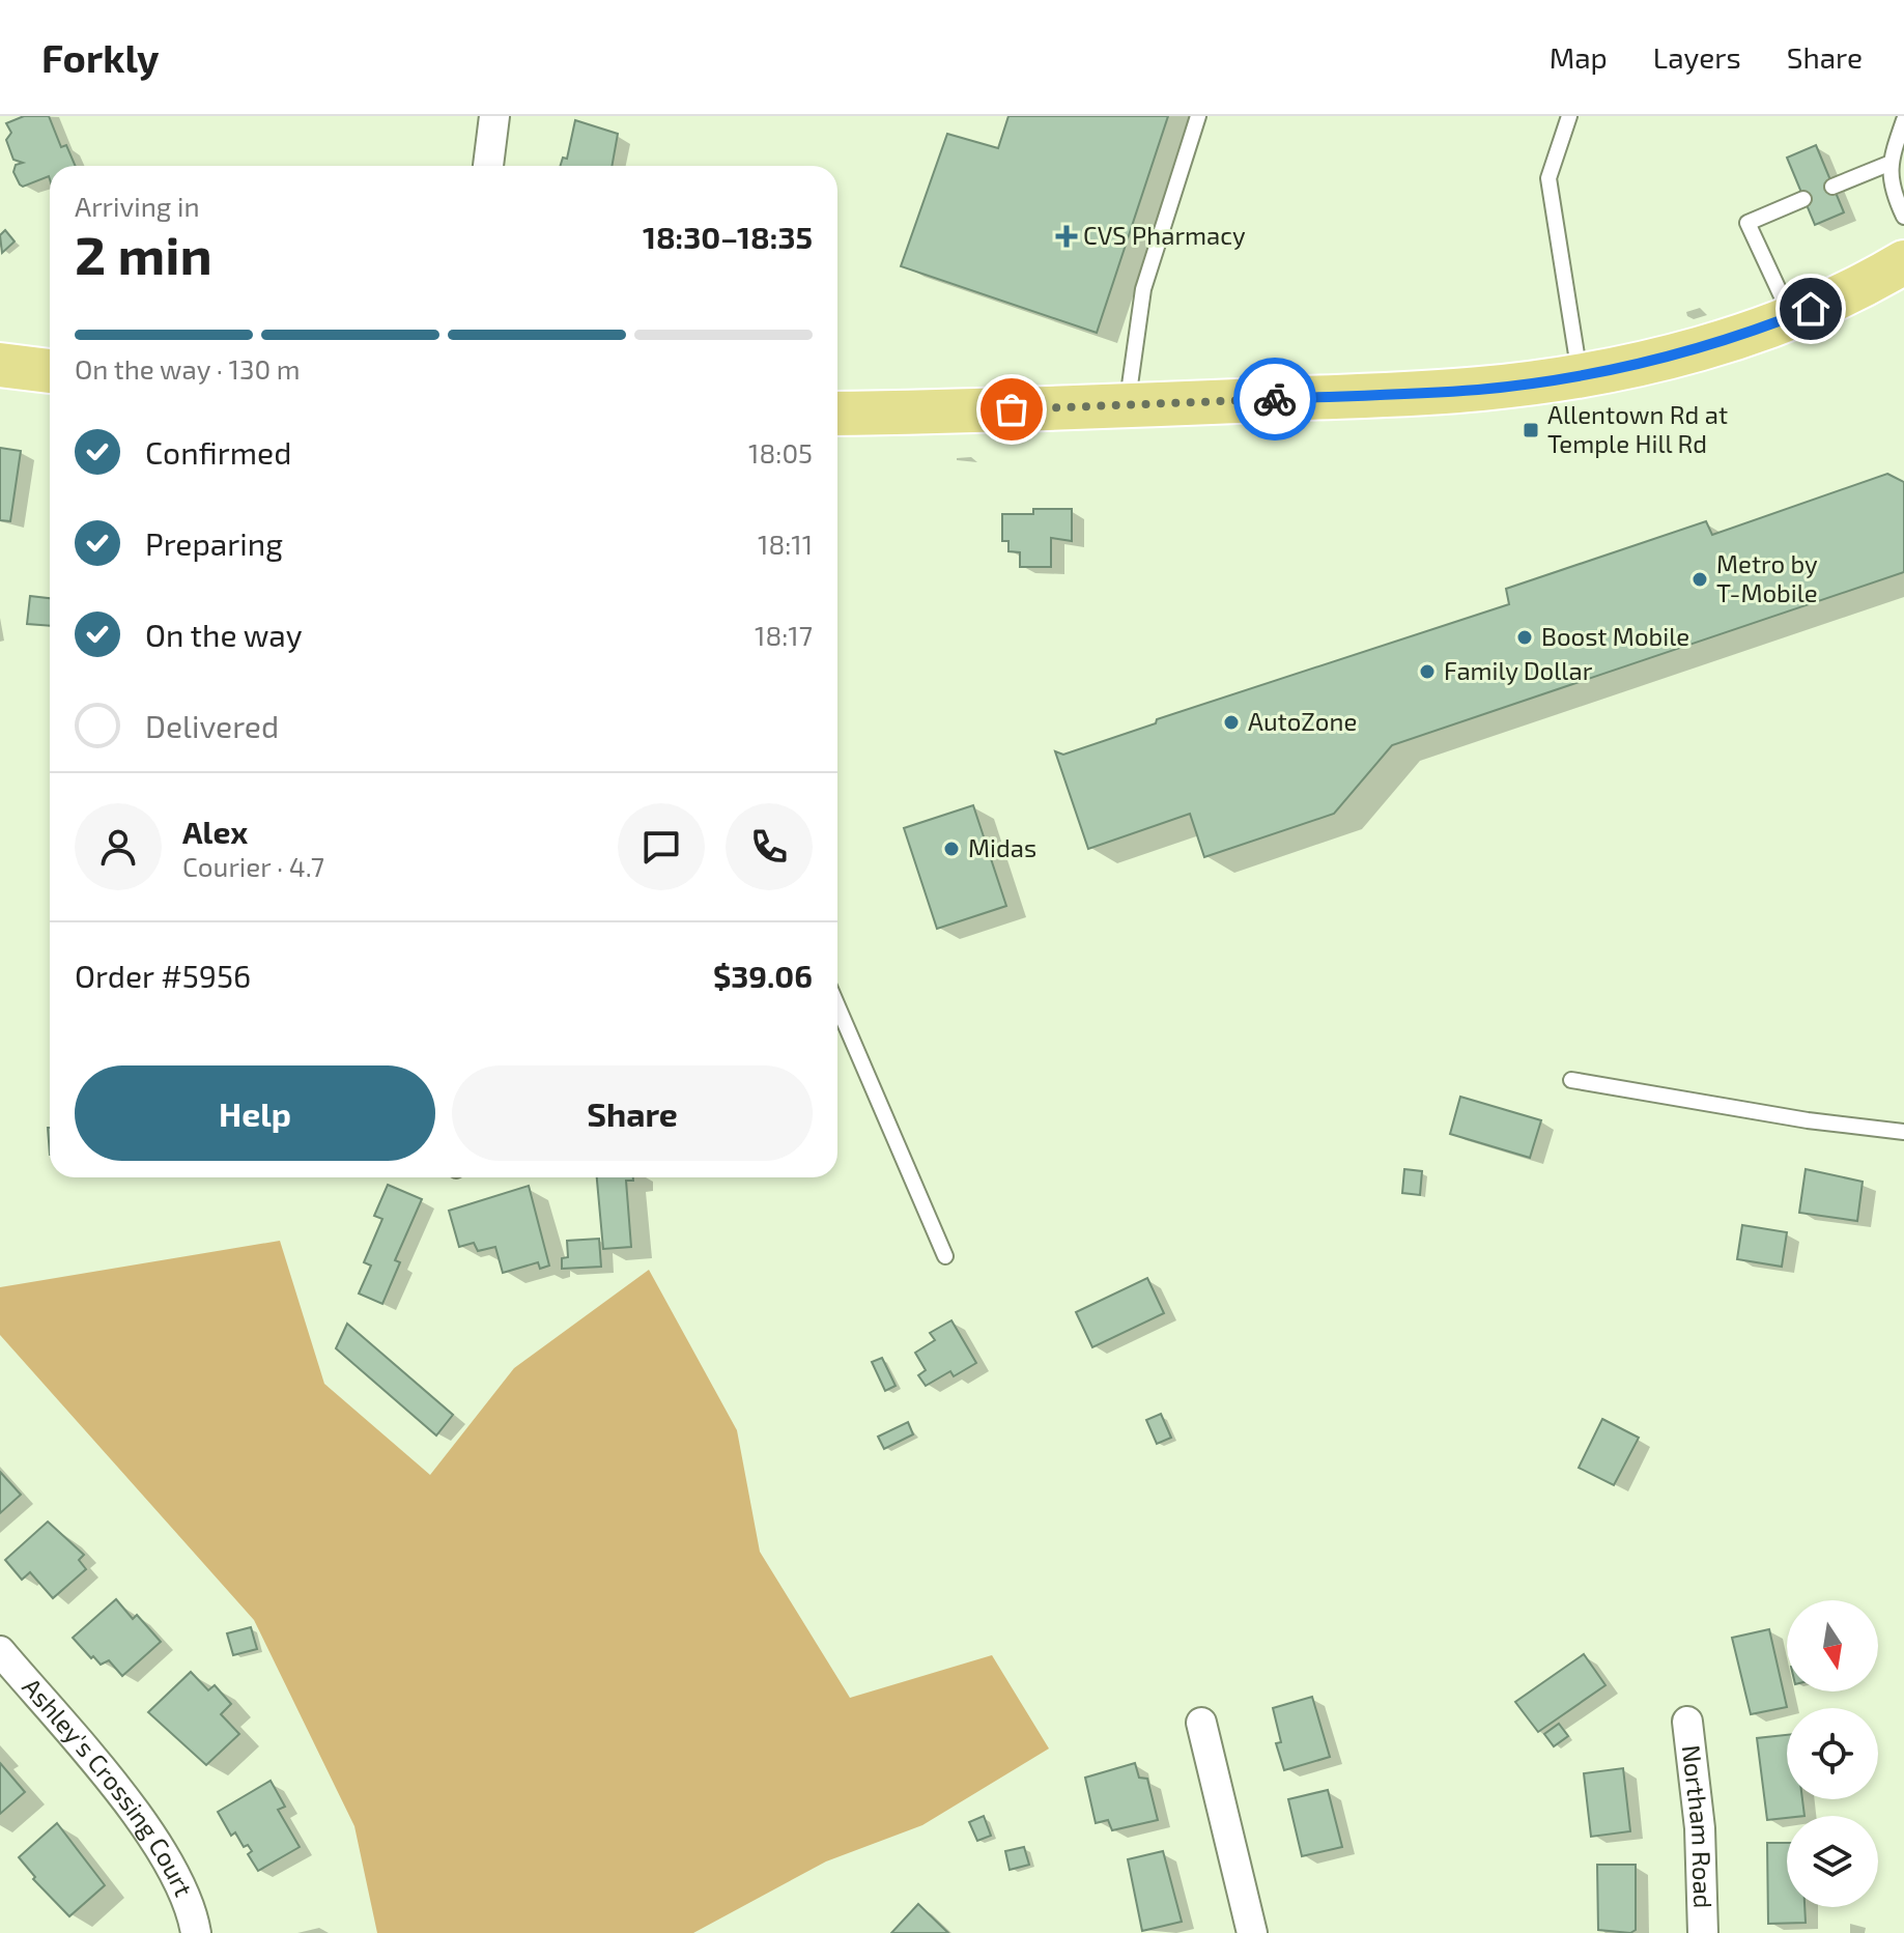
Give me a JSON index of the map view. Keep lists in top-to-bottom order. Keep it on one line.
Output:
{"streets":{"street":["Ashley's Crossing Court","Northam Road"]},"places":{"health":["CVS Pharmacy"],"transit":["Allentown Rd at Temple Hill Rd"],"other":["Metro by T-Mobile","Boost Mobile","Family Dollar","AutoZone","Midas"]},"north":"bottom","page":{"header":"Forkly","nav":["Map","Layers","Share"],"heading":["2 min","Arriving in","18:30–18:35"],"panel":["Alex","Courier · 4.7","Order #5956","$39.06"],"bar":"On the way · 130 m","list":[["Confirmed","18:05"],["Preparing","18:11"],["On the way","18:17"],"Delivered"],"buttons":["Help","Share"]}}
